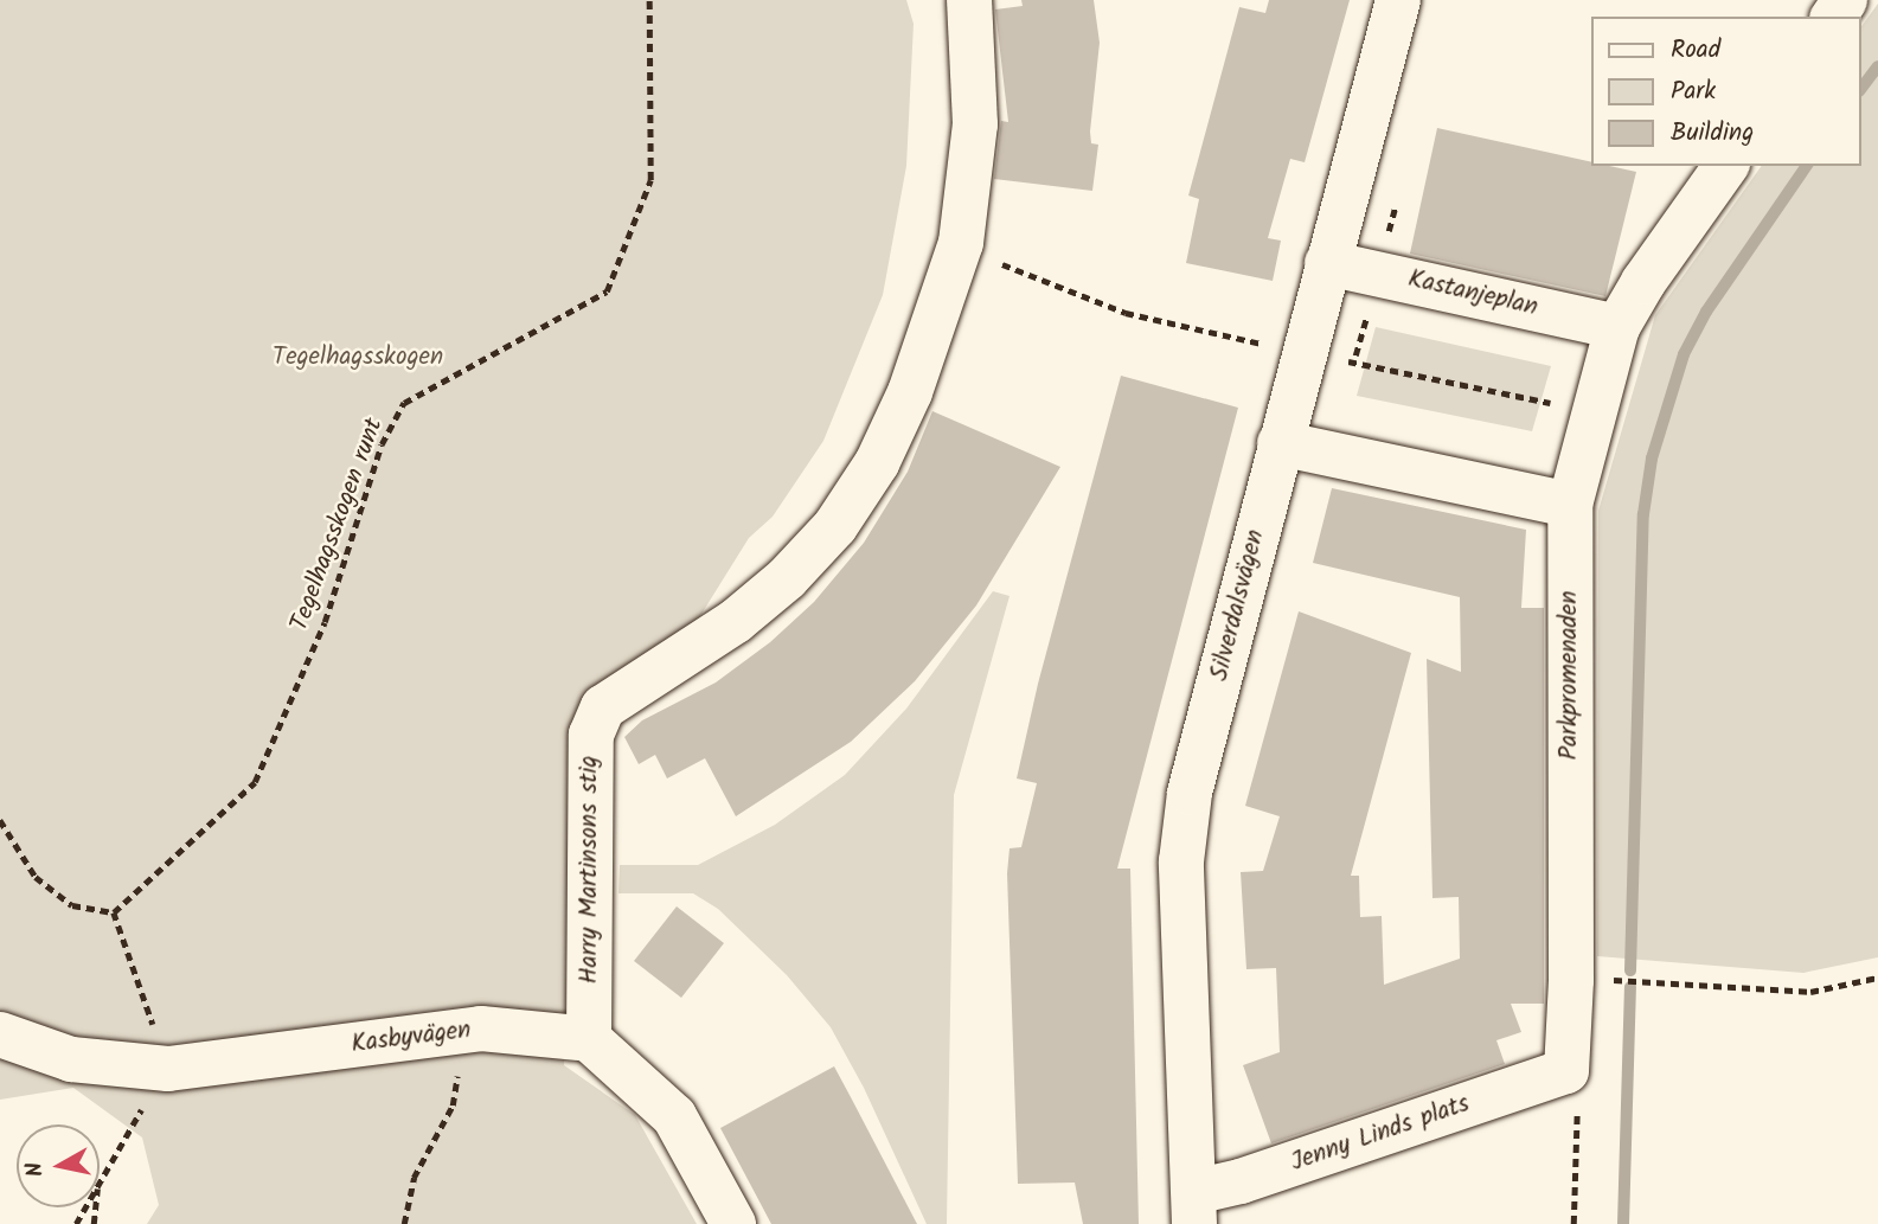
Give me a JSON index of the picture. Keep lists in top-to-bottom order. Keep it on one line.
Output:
{"streets":{"street":["Kastanjeplan","Silverdalsvägen","Parkpromenaden","Harry Martinsons stig","Kasbyvägen","Jenny Linds plats"],"path":["Tegelhagsskogen runt"]},"crossings":[["Kastanjeplan","Silverdalsvägen"],["Kastanjeplan","Parkpromenaden"],["Silverdalsvägen","Jenny Linds plats"],["Parkpromenaden","Jenny Linds plats"],["Harry Martinsons stig","Kasbyvägen"]],"parks":["Tegelhagsskogen"],"legend":["Road","Park","Building"],"north":"left"}
